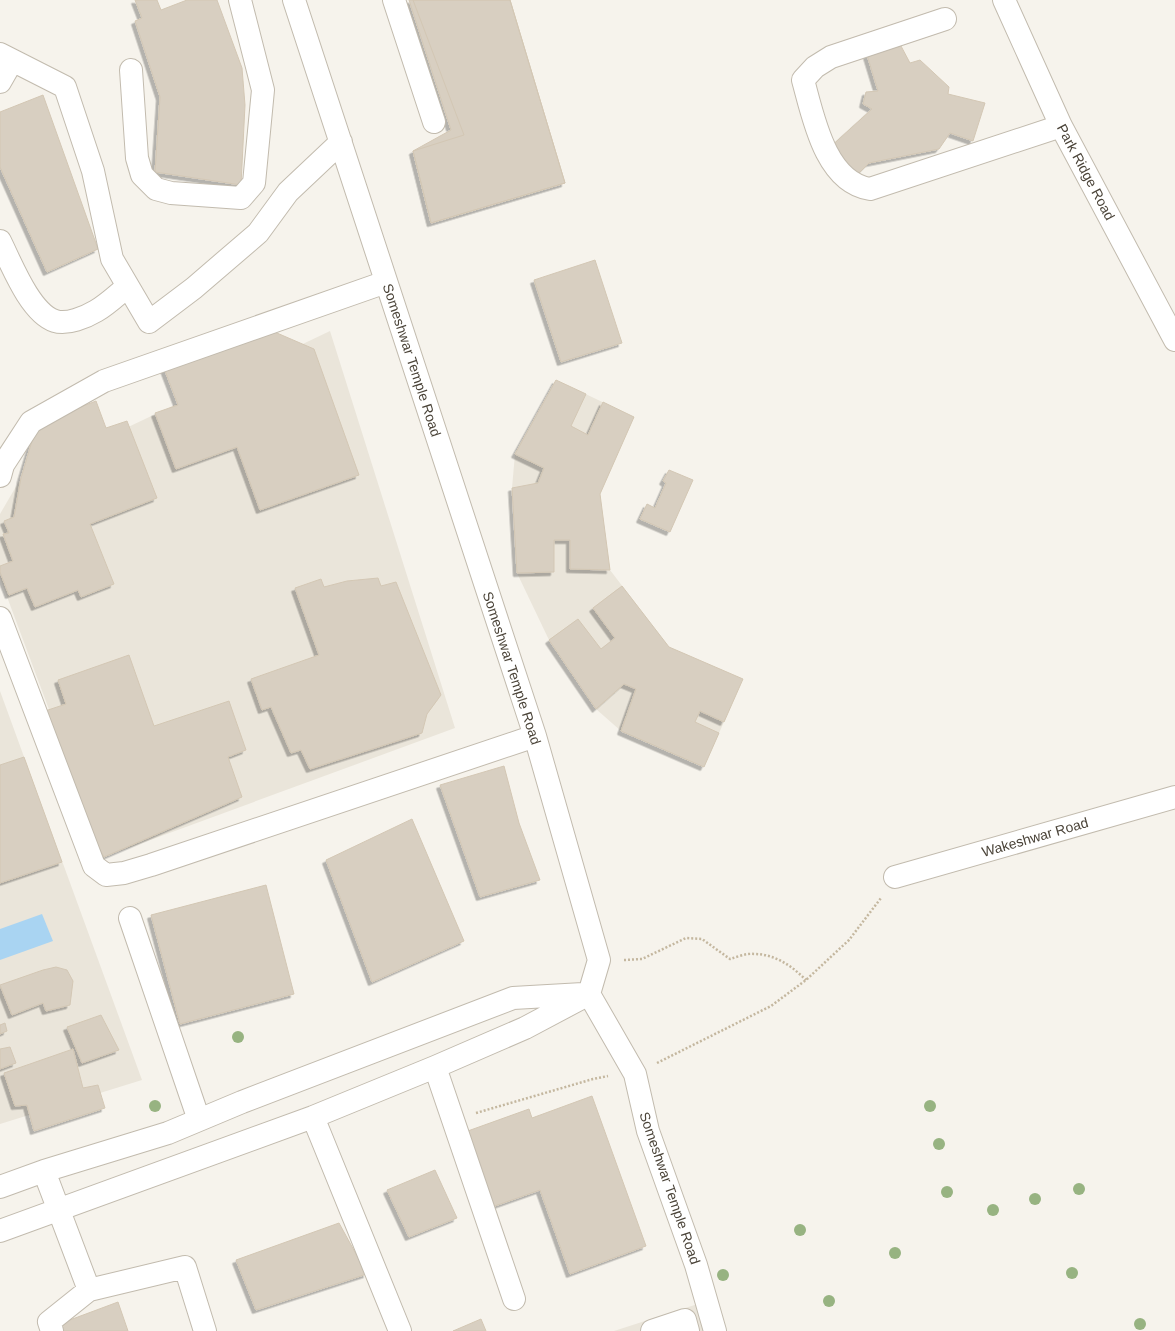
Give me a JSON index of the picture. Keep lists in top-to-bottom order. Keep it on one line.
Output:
{"streets":{"street":["Park Ridge Road","Someshwar Temple Road","Wakeshwar Road"]}}
